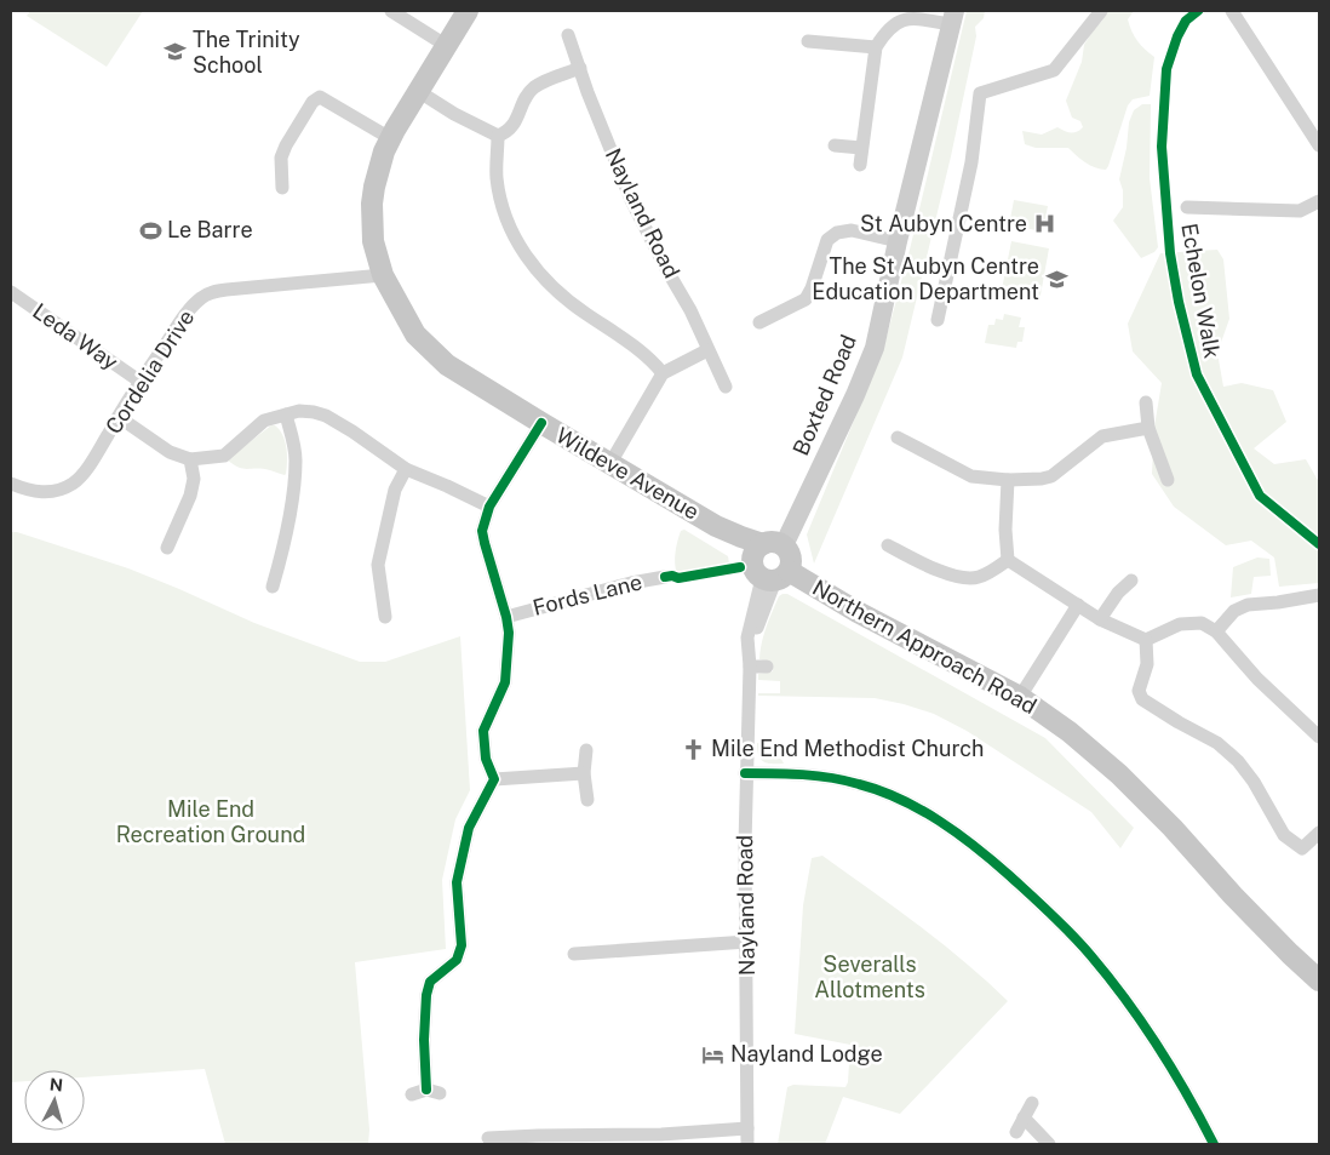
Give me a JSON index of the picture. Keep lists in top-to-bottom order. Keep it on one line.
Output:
{"streets":{"main road":["Wildeve Avenue","Northern Approach Road"],"street":["Nayland Road","Leda Way","Cordelia Drive","Boxted Road","Fords Lane"],"cycle path":["Echelon Walk"]},"crossings":[["Nayland Road","Boxted Road"],["Nayland Road","Wildeve Avenue"],["Nayland Road","Northern Approach Road"],["Leda Way","Cordelia Drive"],["Cordelia Drive","Wildeve Avenue"],["Boxted Road","Wildeve Avenue"],["Boxted Road","Northern Approach Road"],["Wildeve Avenue","Northern Approach Road"]],"parks":["Mile End Recreation Ground","Severalls Allotments"],"places":{"school or university":["The Trinity School","The St Aubyn Centre Education Department"],"hospital":["St Aubyn Centre"],"sports":["Le Barre"],"church":["Mile End Methodist Church"],"hotel":["Nayland Lodge"]},"north":"top"}
